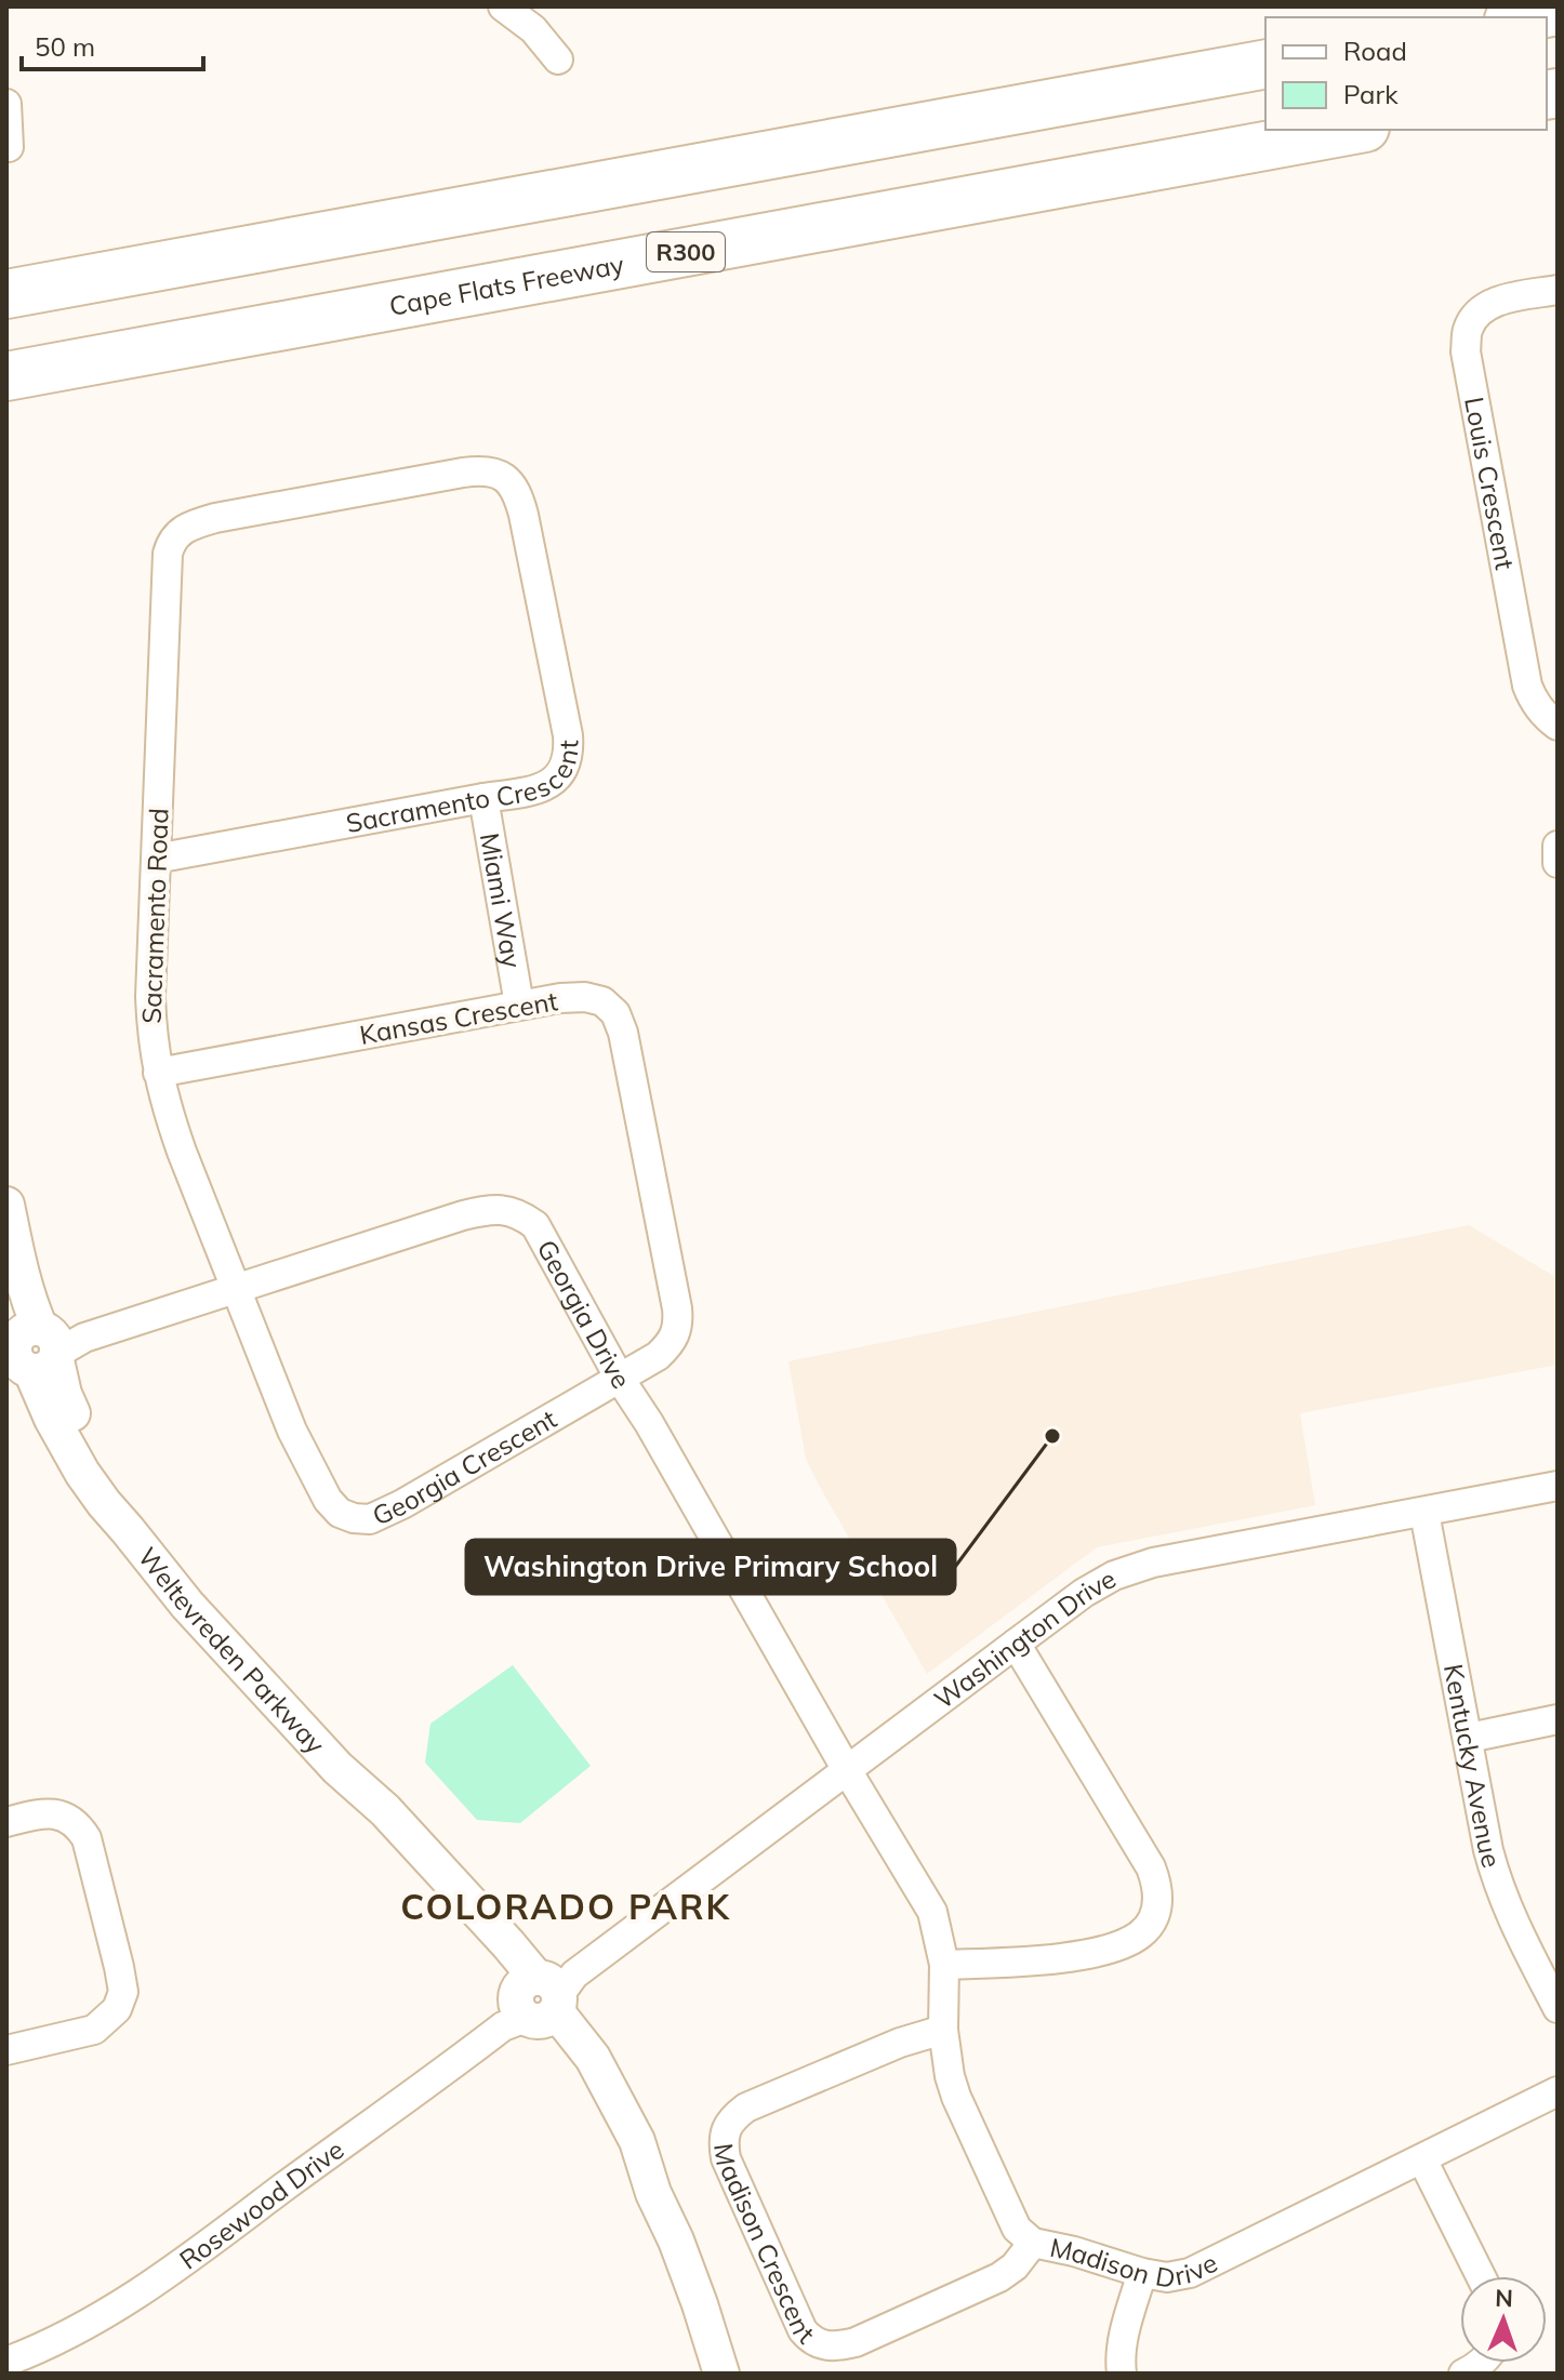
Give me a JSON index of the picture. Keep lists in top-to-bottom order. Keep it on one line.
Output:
{"streets":{"highway":["R300","Cape Flats Freeway"],"street":["Louis Crescent","Sacramento Crescent","Miami Way","Sacramento Road","Kansas Crescent","Georgia Drive","Georgia Crescent","Washington Drive","Weltevreden Parkway","Kentucky Avenue","Rosewood Drive","Madison Crescent","Madison Drive"]},"crossings":[["Sacramento Crescent","Miami Way"],["Sacramento Crescent","Sacramento Road"],["Miami Way","Kansas Crescent"],["Sacramento Road","Kansas Crescent"],["Sacramento Road","Georgia Drive"],["Sacramento Road","Georgia Crescent"],["Kansas Crescent","Georgia Drive"],["Kansas Crescent","Georgia Crescent"],["Georgia Drive","Georgia Crescent"],["Georgia Drive","Washington Drive"],["Georgia Drive","Weltevreden Parkway"],["Georgia Drive","Madison Drive"],["Washington Drive","Weltevreden Parkway"],["Washington Drive","Kentucky Avenue"],["Washington Drive","Rosewood Drive"],["Washington Drive","Madison Drive"],["Weltevreden Parkway","Rosewood Drive"],["Madison Crescent","Madison Drive"]],"districts":["COLORADO PARK"],"places":["Washington Drive Primary School"],"legend":["Road","Park"],"scale_bar":"50 m","north":"top"}
